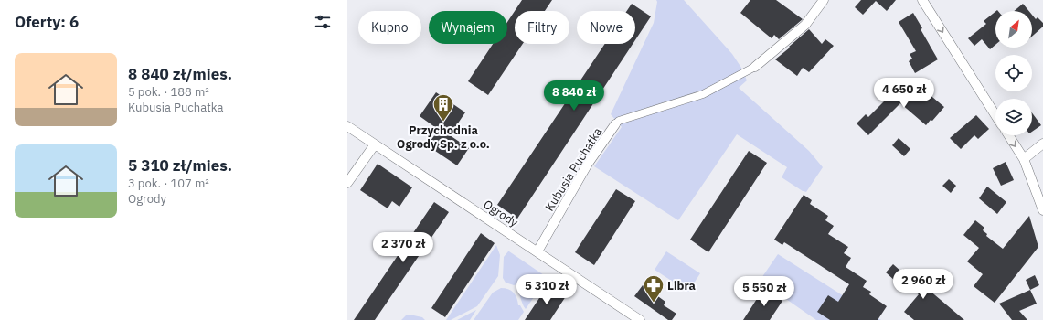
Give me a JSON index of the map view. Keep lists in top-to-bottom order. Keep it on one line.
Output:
{"streets":{"street":["Kubusia Puchatka","Ogrody"]},"crossings":[["Kubusia Puchatka","Ogrody"]],"places":{"building":["Przychodnia Ogrody Sp. z o.o."],"pharmacy":["Libra"]},"north":"top right","page":{"heading":"Oferty: 6","chip":["Kupno","Wynajem","Filtry","Nowe"],"list":[{"name":"8 840 zł/mies.","note":"5 pok. · 188 m² · Kubusia Puchatka"},{"name":"5 310 zł/mies.","note":"3 pok. · 107 m² · Ogrody"}],"price":["4 650 zł","8 840 zł","2 370 zł","2 960 zł","5 310 zł","5 550 zł"]}}
